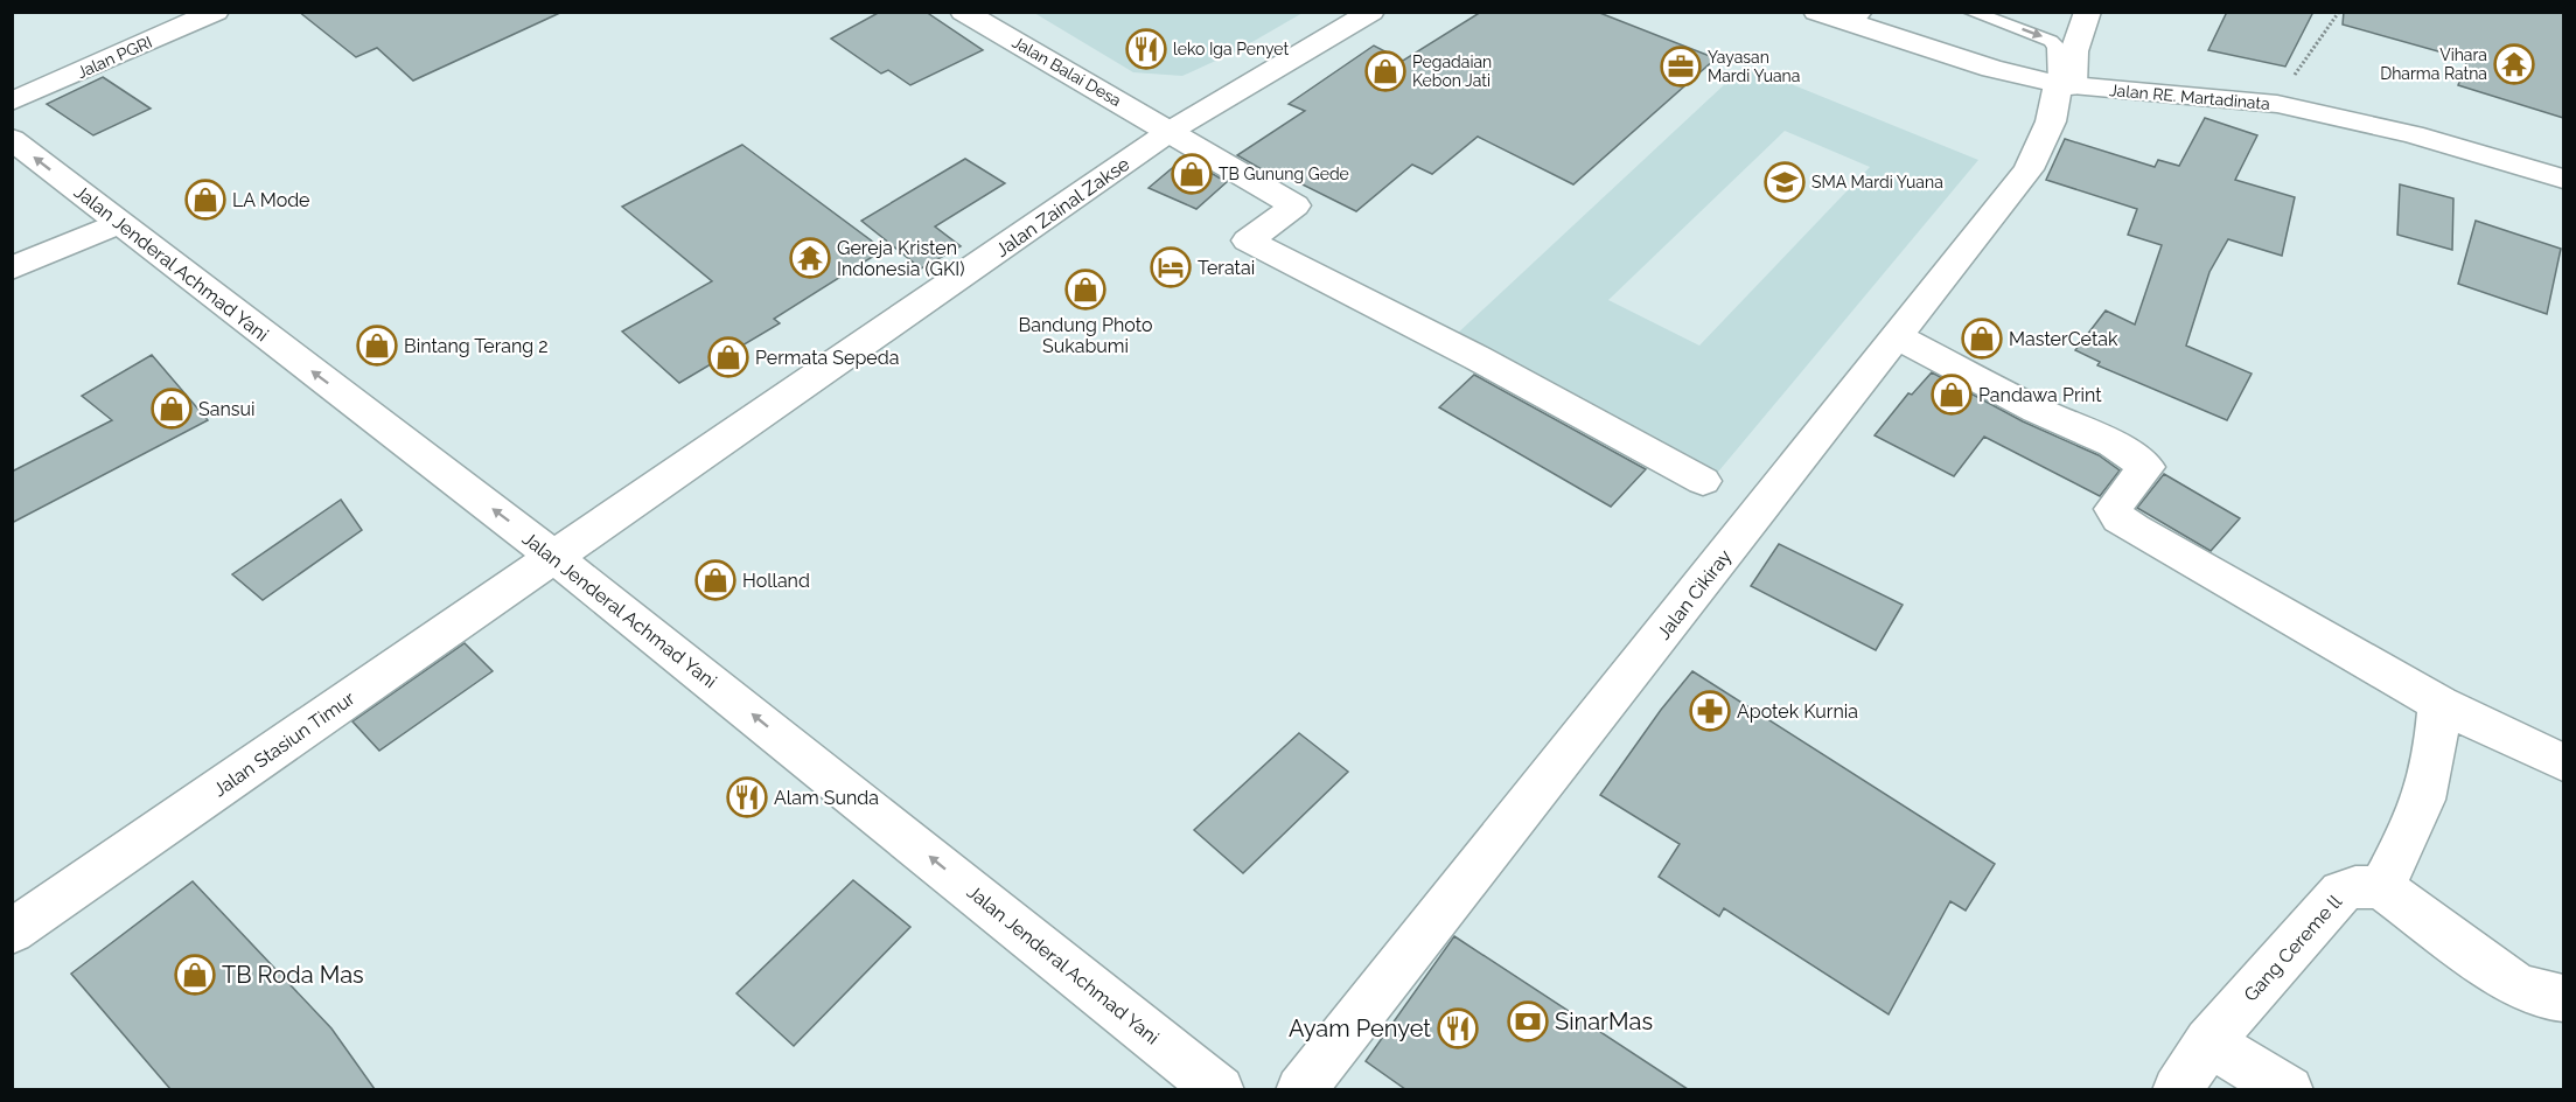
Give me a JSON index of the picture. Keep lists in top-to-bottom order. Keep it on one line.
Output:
{"streets":{"street":["Jalan PGRI","Jalan Balai Desa","Jalan RE. Martadinata","Jalan Zainal Zakse","Jalan Jenderal Achmad Yani","Jalan Cikiray","Jalan Stasiun Timur","Gang Cereme ll"]},"crossings":[["Jalan Balai Desa","Jalan Zainal Zakse"],["Jalan RE. Martadinata","Jalan Cikiray"],["Jalan Zainal Zakse","Jalan Jenderal Achmad Yani"],["Jalan Zainal Zakse","Jalan Stasiun Timur"],["Jalan Jenderal Achmad Yani","Jalan Stasiun Timur"]],"one_way":["Jalan Jenderal Achmad Yani"],"places":{"restaurant":["leko Iga Penyet","Alam Sunda","Ayam Penyet"],"temple":["Vihara Dharma Ratna","Gereja Kristen Indonesia (GKI)"],"office":["Yayasan Mardi Yuana"],"shop":["Pegadaian Kebon Jati","TB Gunung Gede","LA Mode","Bandung Photo Sukabumi","MasterCetak","Bintang Terang 2","Permata Sepeda","Pandawa Print","Sansui","Holland","TB Roda Mas"],"school or university":["SMA Mardi Yuana"],"hotel":["Teratai"],"pharmacy":["Apotek Kurnia"],"bank":["SinarMas"]}}
